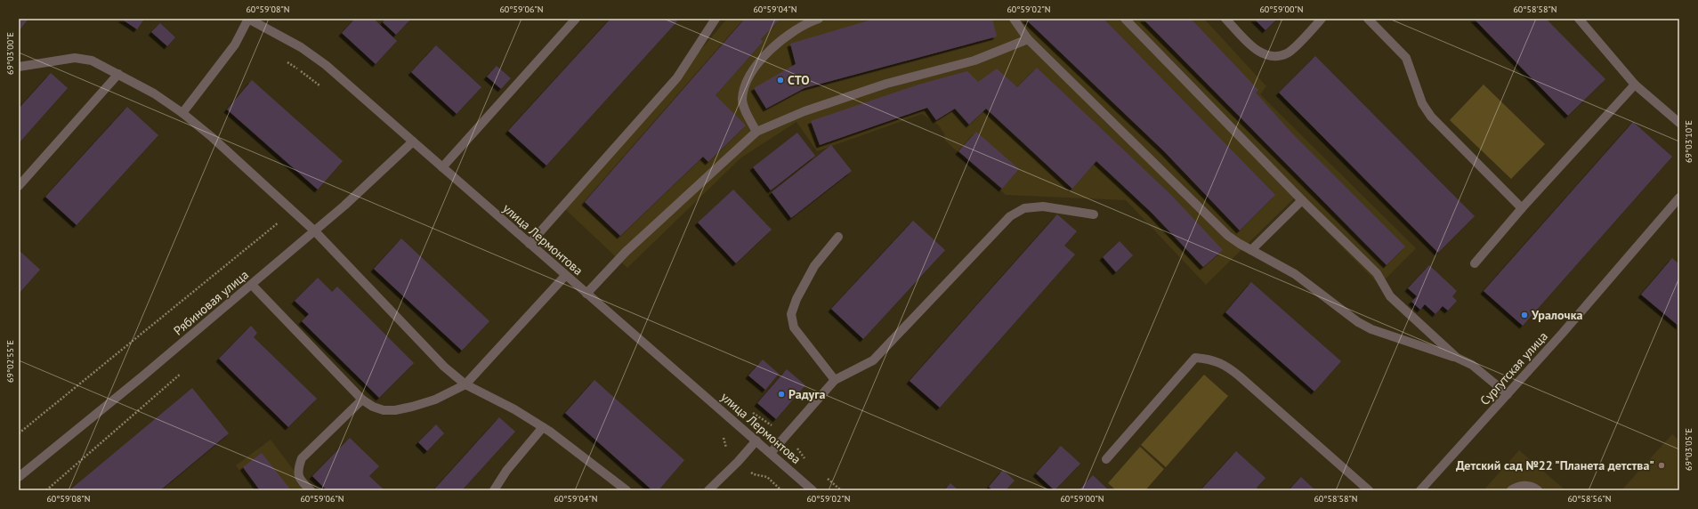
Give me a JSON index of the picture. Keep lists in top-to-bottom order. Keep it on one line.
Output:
{"streets":{"street":["улица Лермонтова","Рябиновая улица","Сургутская улица"]},"crossings":[["улица Лермонтова","Рябиновая улица"]],"places":["СТО","Уралочка","Радуга","Детский сад №22 \"Планета детства\""],"coordinates":["60°59'08\"N","60°59'06\"N","60°59'04\"N","60°59'02\"N","60°59'00\"N","60°58'58\"N","69°03'00\"E","69°03'10\"E","69°02'55\"E","69°03'05\"E","60°58'56\"N"]}
